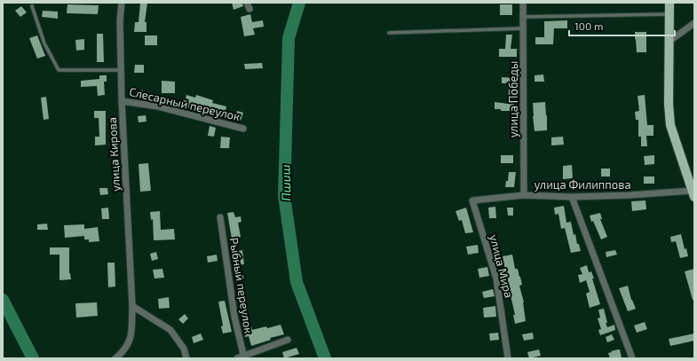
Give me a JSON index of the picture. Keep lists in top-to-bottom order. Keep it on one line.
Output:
{"streets":{"street":["улица Победы","Слесарный переулок","улица Кирова","улица Филиппова","улица Мира","Рыбный переулок"]},"crossings":[["улица Победы","улица Филиппова"],["Слесарный переулок","улица Кирова"],["улица Филиппова","улица Мира"]],"water":["Пшиш"],"scale_bar":"100 m"}
